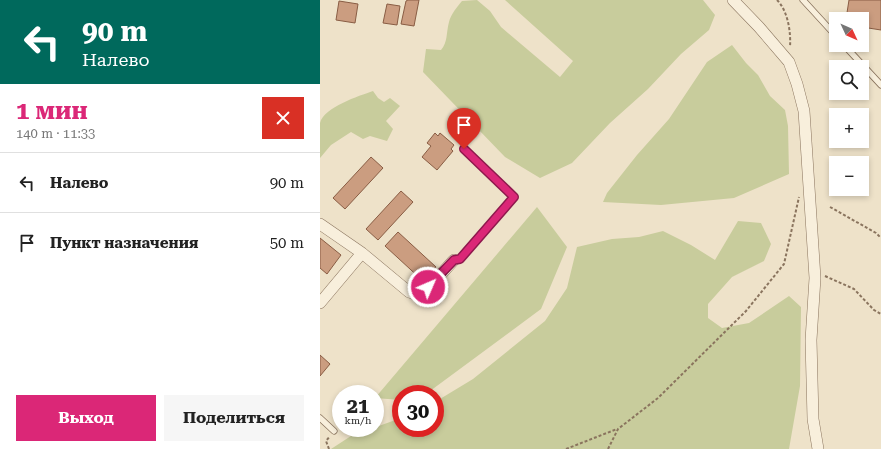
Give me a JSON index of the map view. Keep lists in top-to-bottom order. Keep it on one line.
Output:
{"north":"bottom right","page":{"turn":["90 m","Налево"],"map_buttons":["+","−"],"heading":["1 мин","140 m · 11:33"],"list":[{"name":"Налево","value":"90 m"},{"name":"Пункт назначения","value":"50 m"}],"speed":"21 km/h","limit":"30","buttons":["Выход","Поделиться"]}}
